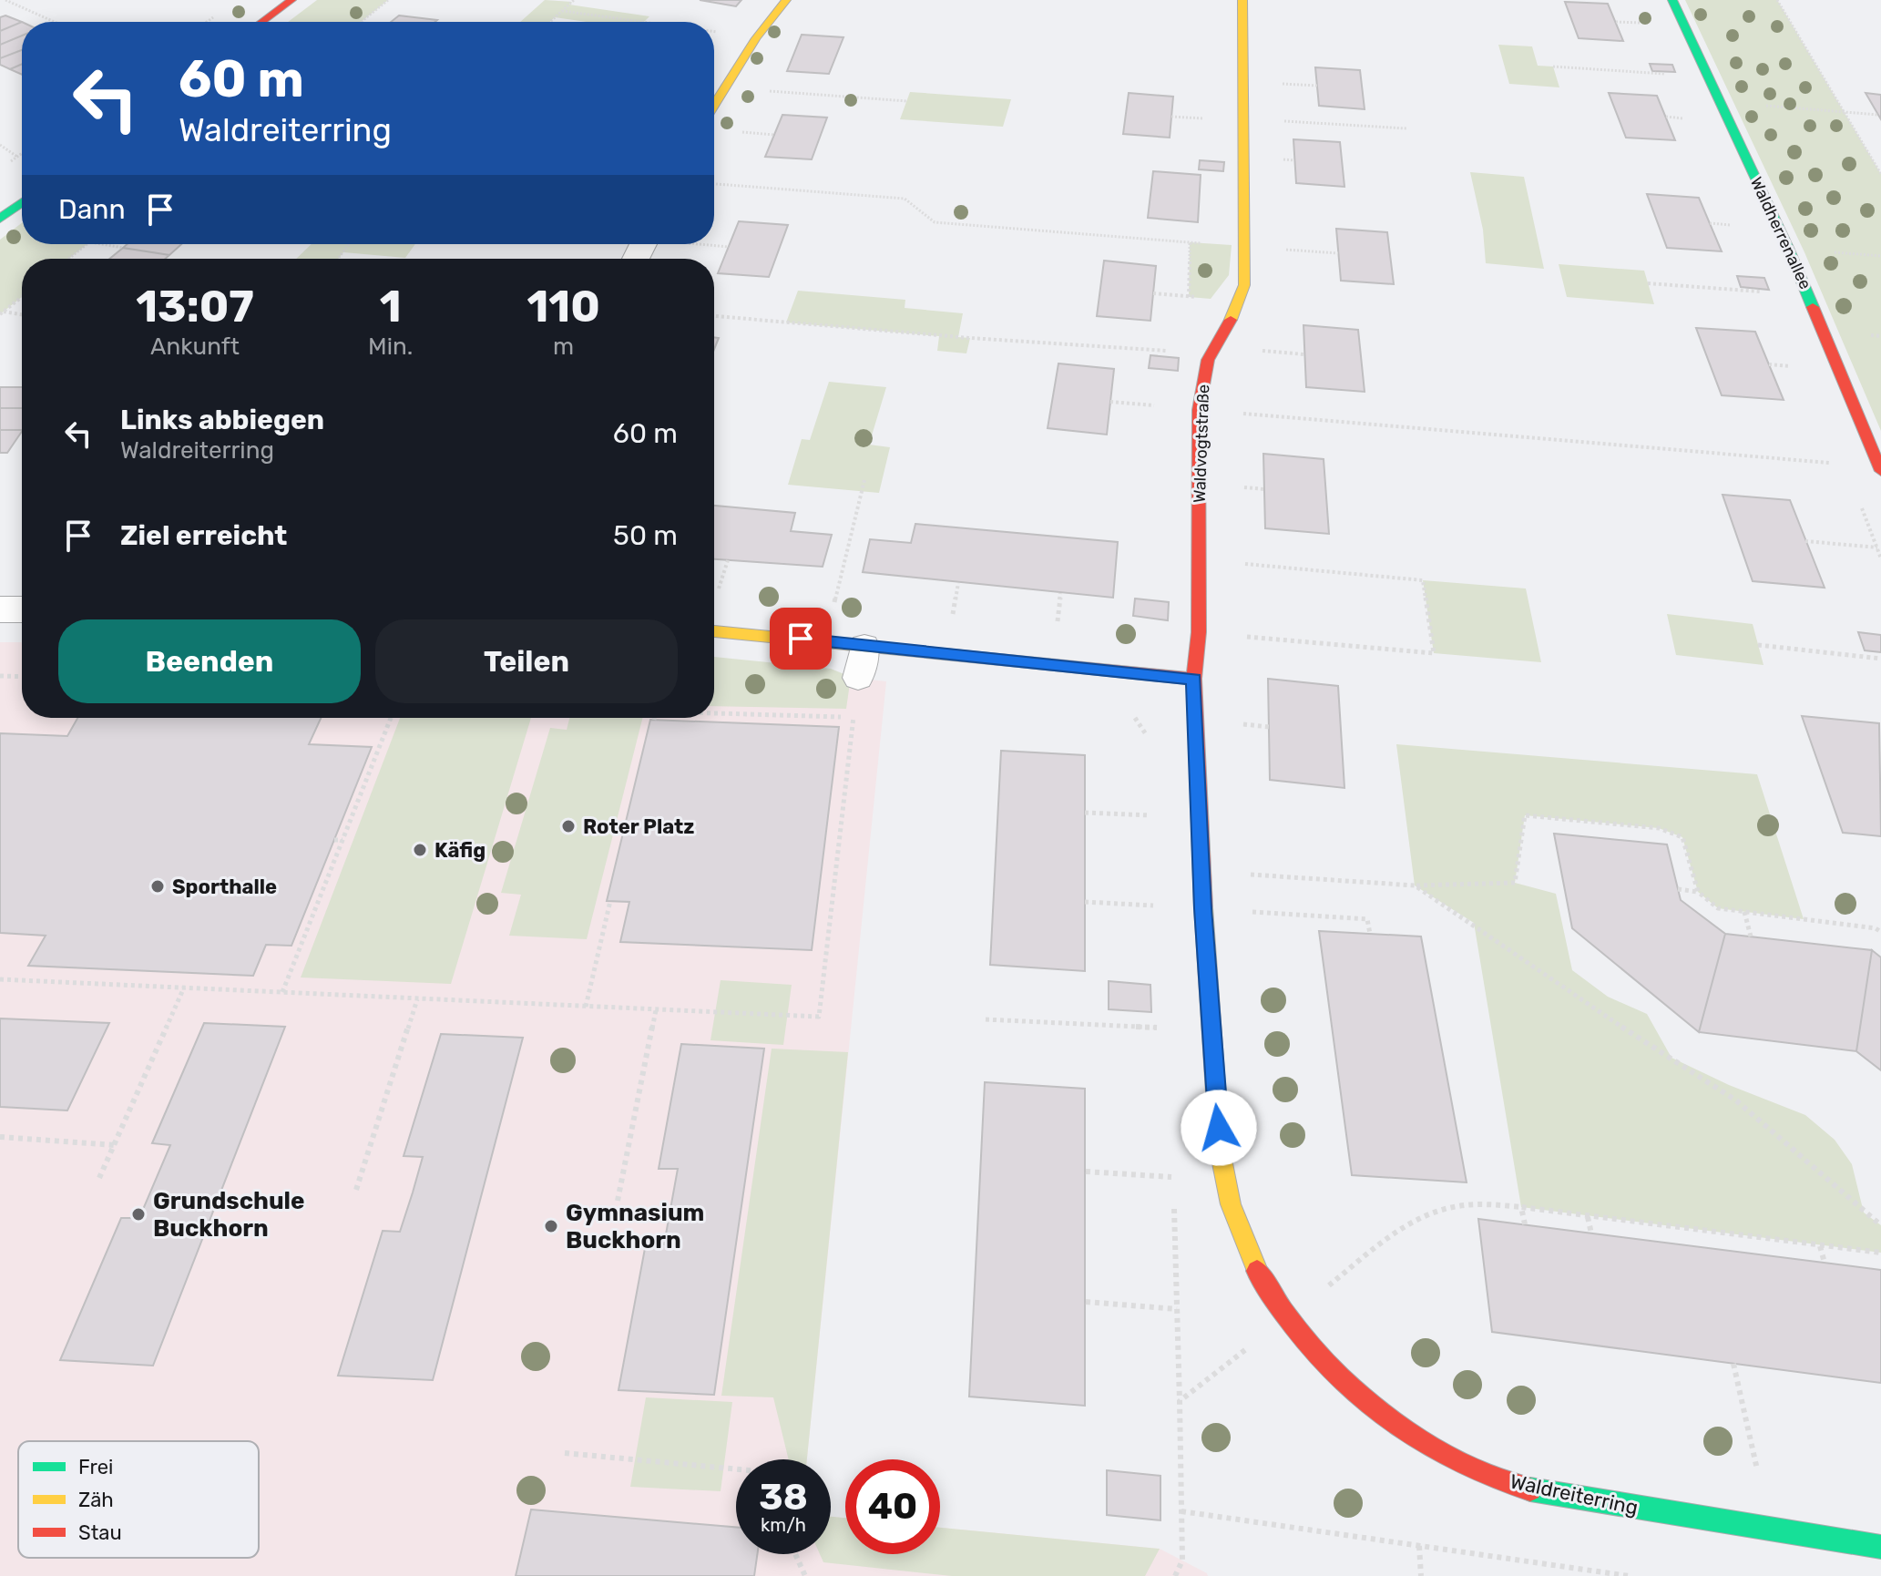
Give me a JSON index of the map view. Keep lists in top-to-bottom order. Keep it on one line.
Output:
{"streets":{"street":["Waldherrenallee","Waldvogtstraße","Waldreiterring"]},"crossings":[["Waldvogtstraße","Waldreiterring"]],"places":["Roter Platz","Käfig","Sporthalle","Grundschule Buckhorn","Gymnasium Buckhorn"],"legend":["Frei","Zäh","Stau"],"page":{"turn":["60 m","Waldreiterring"],"then":"Dann","eta":["13:07","Ankunft","1","Min.","110","m"],"list":[{"name":"Links abbiegen","note":"Waldreiterring","value":"60 m"},{"name":"Ziel erreicht","value":"50 m"}],"buttons":["Beenden","Teilen"],"speed":"38 km/h","limit":"40"}}
